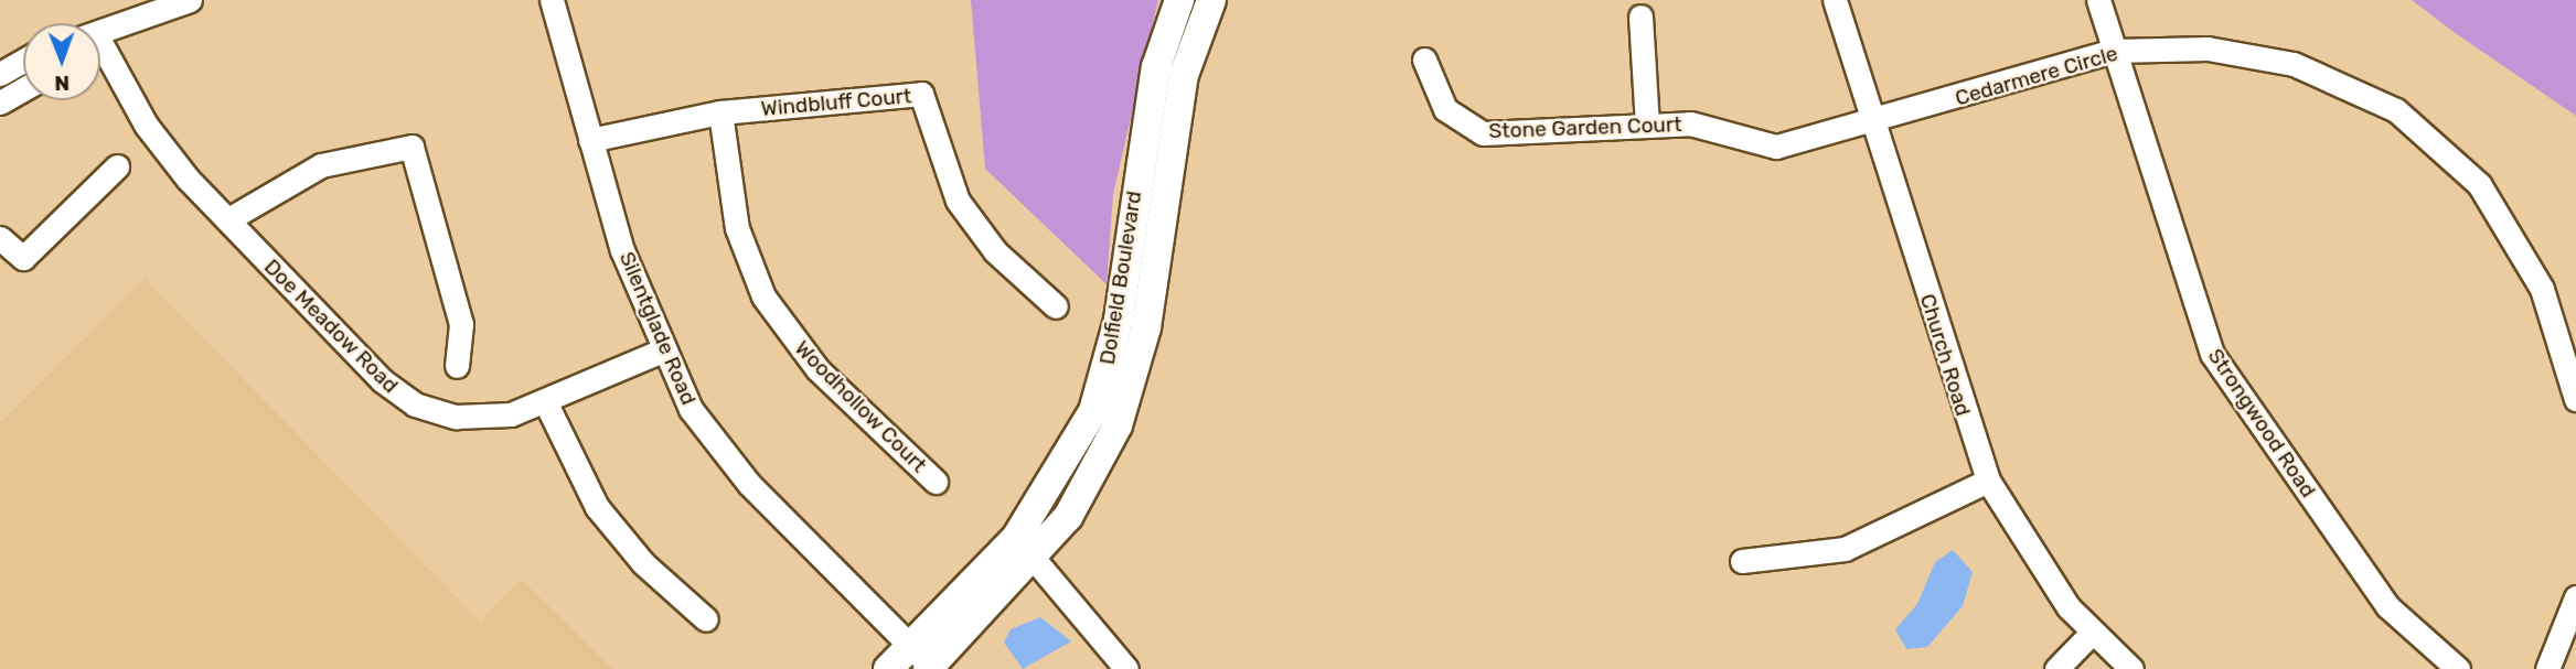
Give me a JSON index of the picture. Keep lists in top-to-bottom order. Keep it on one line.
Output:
{"streets":{"main road":["Dolfield Boulevard"],"street":["Cedarmere Circle","Windbluff Court","Stone Garden Court","Doe Meadow Road","Silentglade Road","Church Road","Woodhollow Court","Strongwood Road"]},"crossings":[["Cedarmere Circle","Stone Garden Court"],["Cedarmere Circle","Church Road"],["Cedarmere Circle","Strongwood Road"],["Windbluff Court","Silentglade Road"],["Windbluff Court","Woodhollow Court"],["Stone Garden Court","Church Road"],["Dolfield Boulevard","Silentglade Road"],["Doe Meadow Road","Silentglade Road"]],"north":"bottom"}
